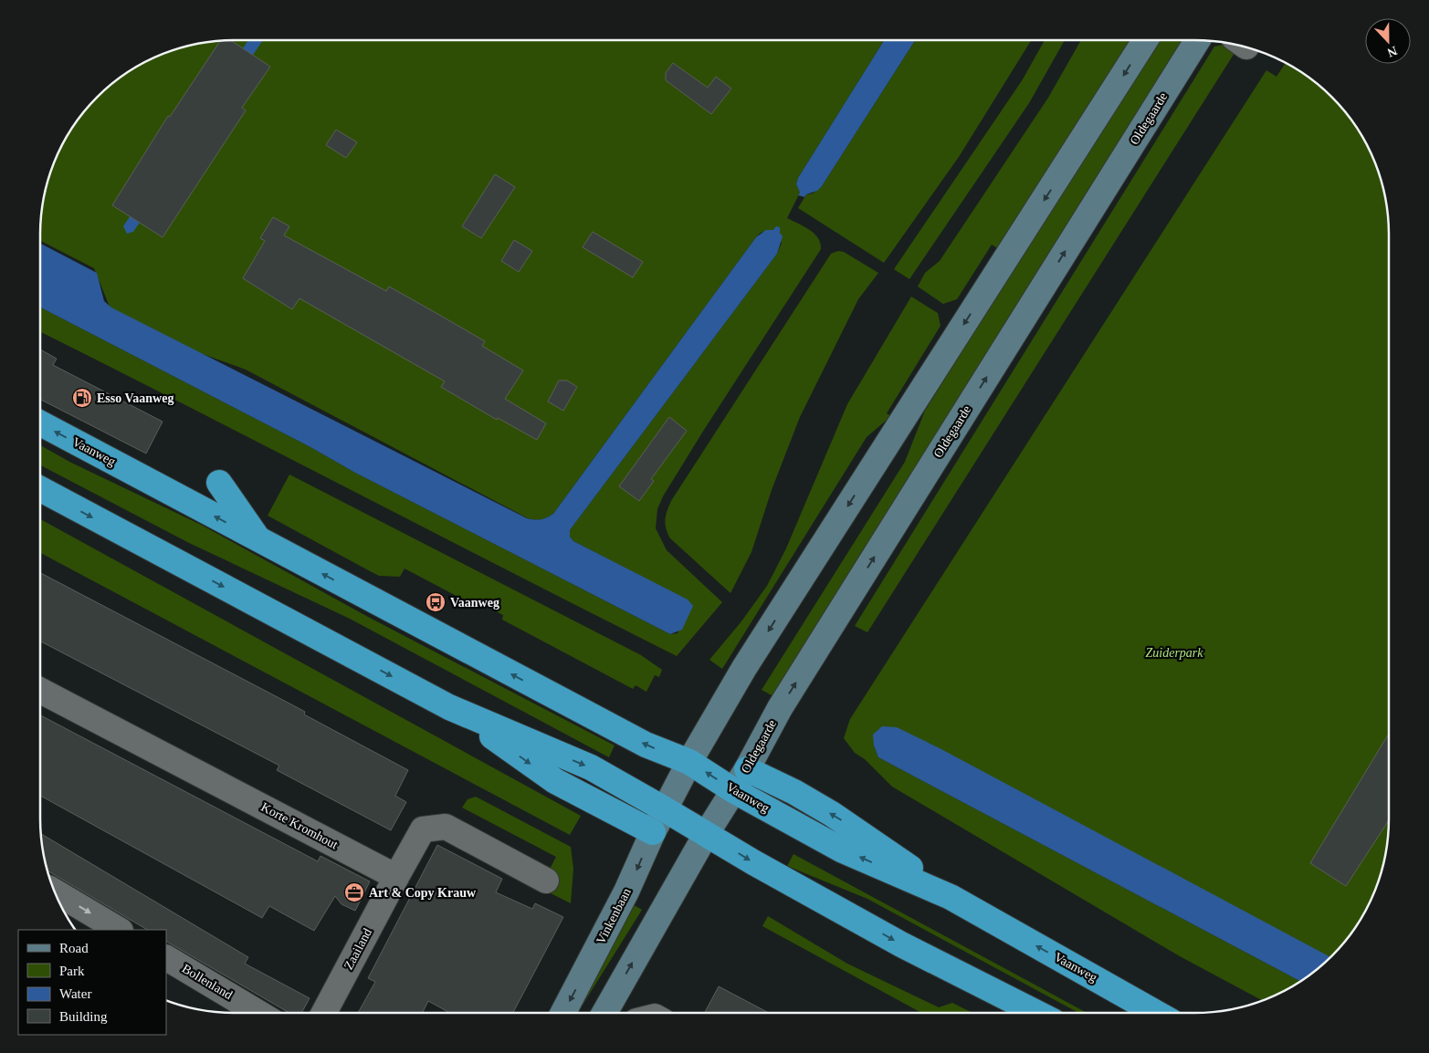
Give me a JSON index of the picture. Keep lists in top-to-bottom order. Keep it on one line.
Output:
{"streets":{"highway":["Vaanweg"],"main road":["Oldegaarde","Vinkenbaan"],"street":["Korte Kromhout","Zaailand","Bollenland"]},"crossings":[["Oldegaarde","Vaanweg"],["Korte Kromhout","Zaailand"]],"parks":["Zuiderpark"],"places":{"fuel station":["Esso Vaanweg"],"bus stop":["Vaanweg"],"office":["Art & Copy Krauw"]},"legend":["Road","Park","Water","Building"],"north":"bottom"}
